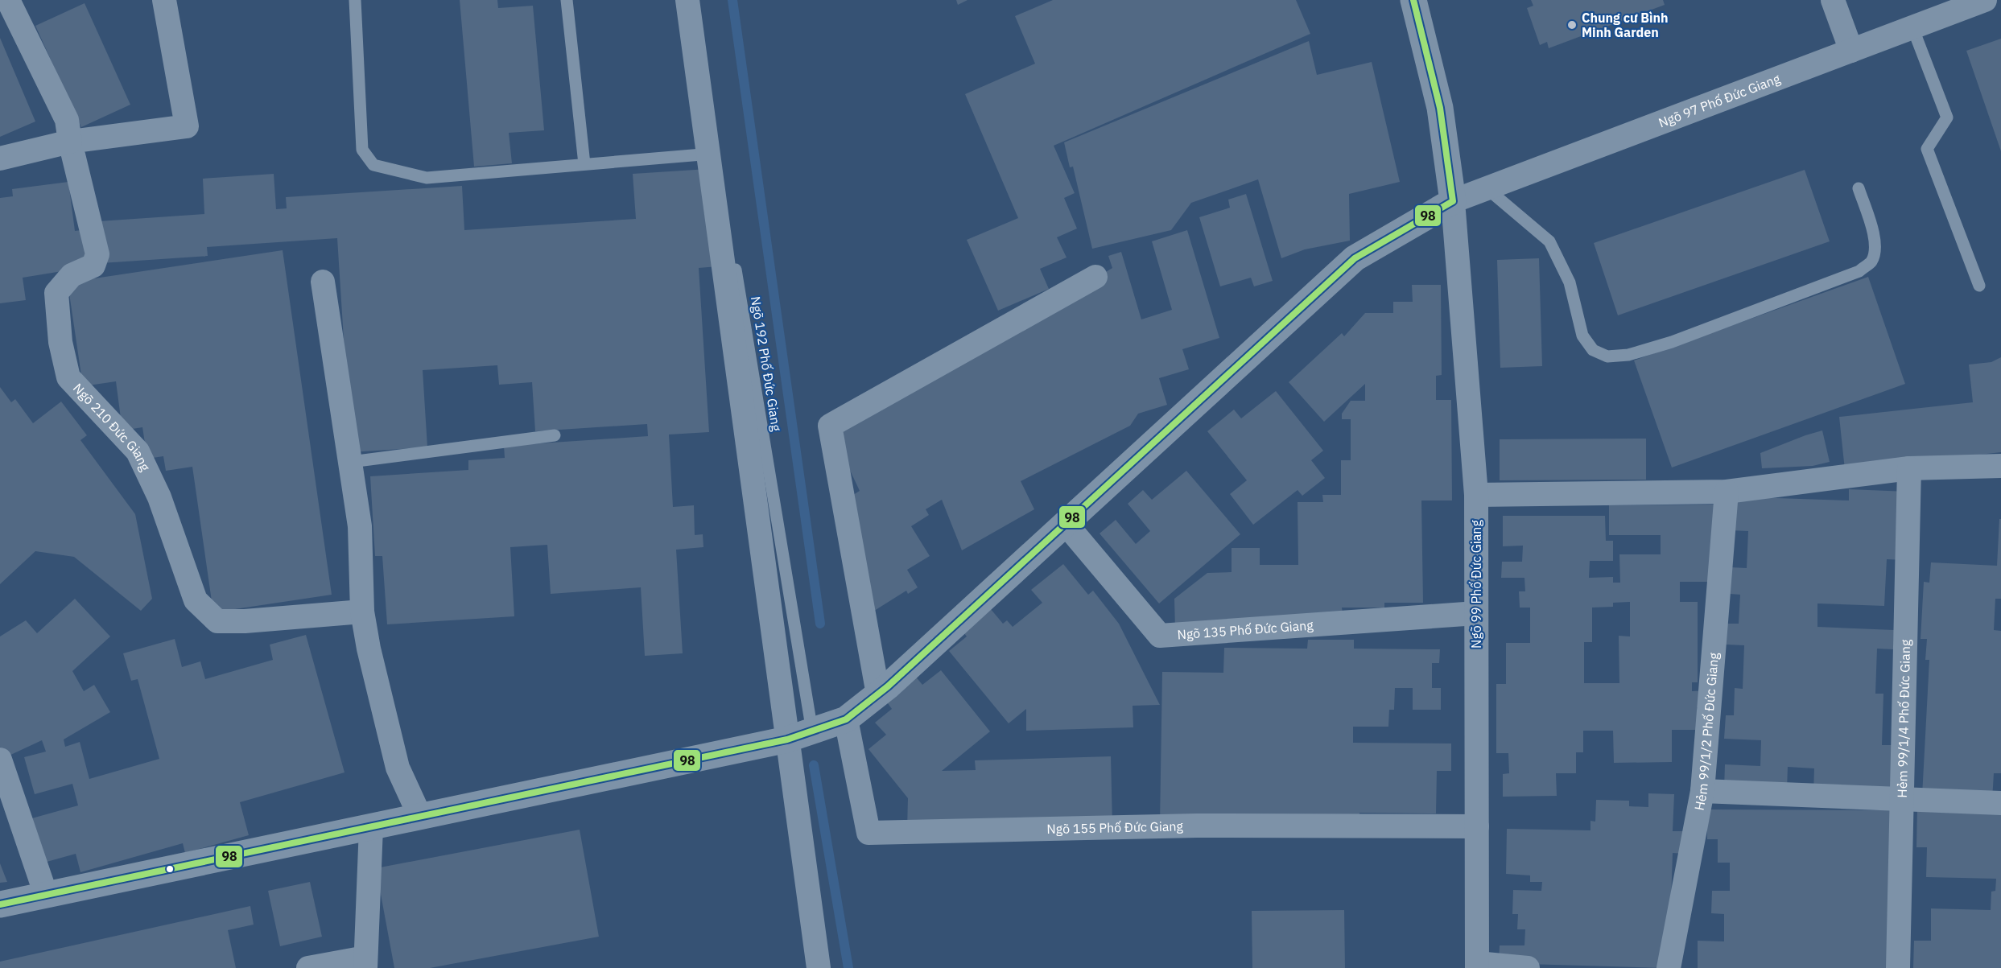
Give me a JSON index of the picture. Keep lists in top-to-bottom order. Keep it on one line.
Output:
{"streets":{"street":["Ngõ 97 Phố Đức Giang","Ngõ 210 Đức Giang","Ngõ 99 Phố Đức Giang","Ngõ 135 Phố Đức Giang","Hẻm 99/1/4 Phố Đức Giang","Hẻm 99/1/2 Phố Đức Giang","Ngõ 155 Phố Đức Giang"],"lane":["Ngõ 192 Phố Đức Giang"]},"crossings":[["Ngõ 97 Phố Đức Giang","Ngõ 99 Phố Đức Giang"],["Ngõ 99 Phố Đức Giang","Ngõ 135 Phố Đức Giang"],["Ngõ 99 Phố Đức Giang","Ngõ 155 Phố Đức Giang"]],"places":["Chung cư Bình Minh Garden"],"lines":["transit line 98"]}
